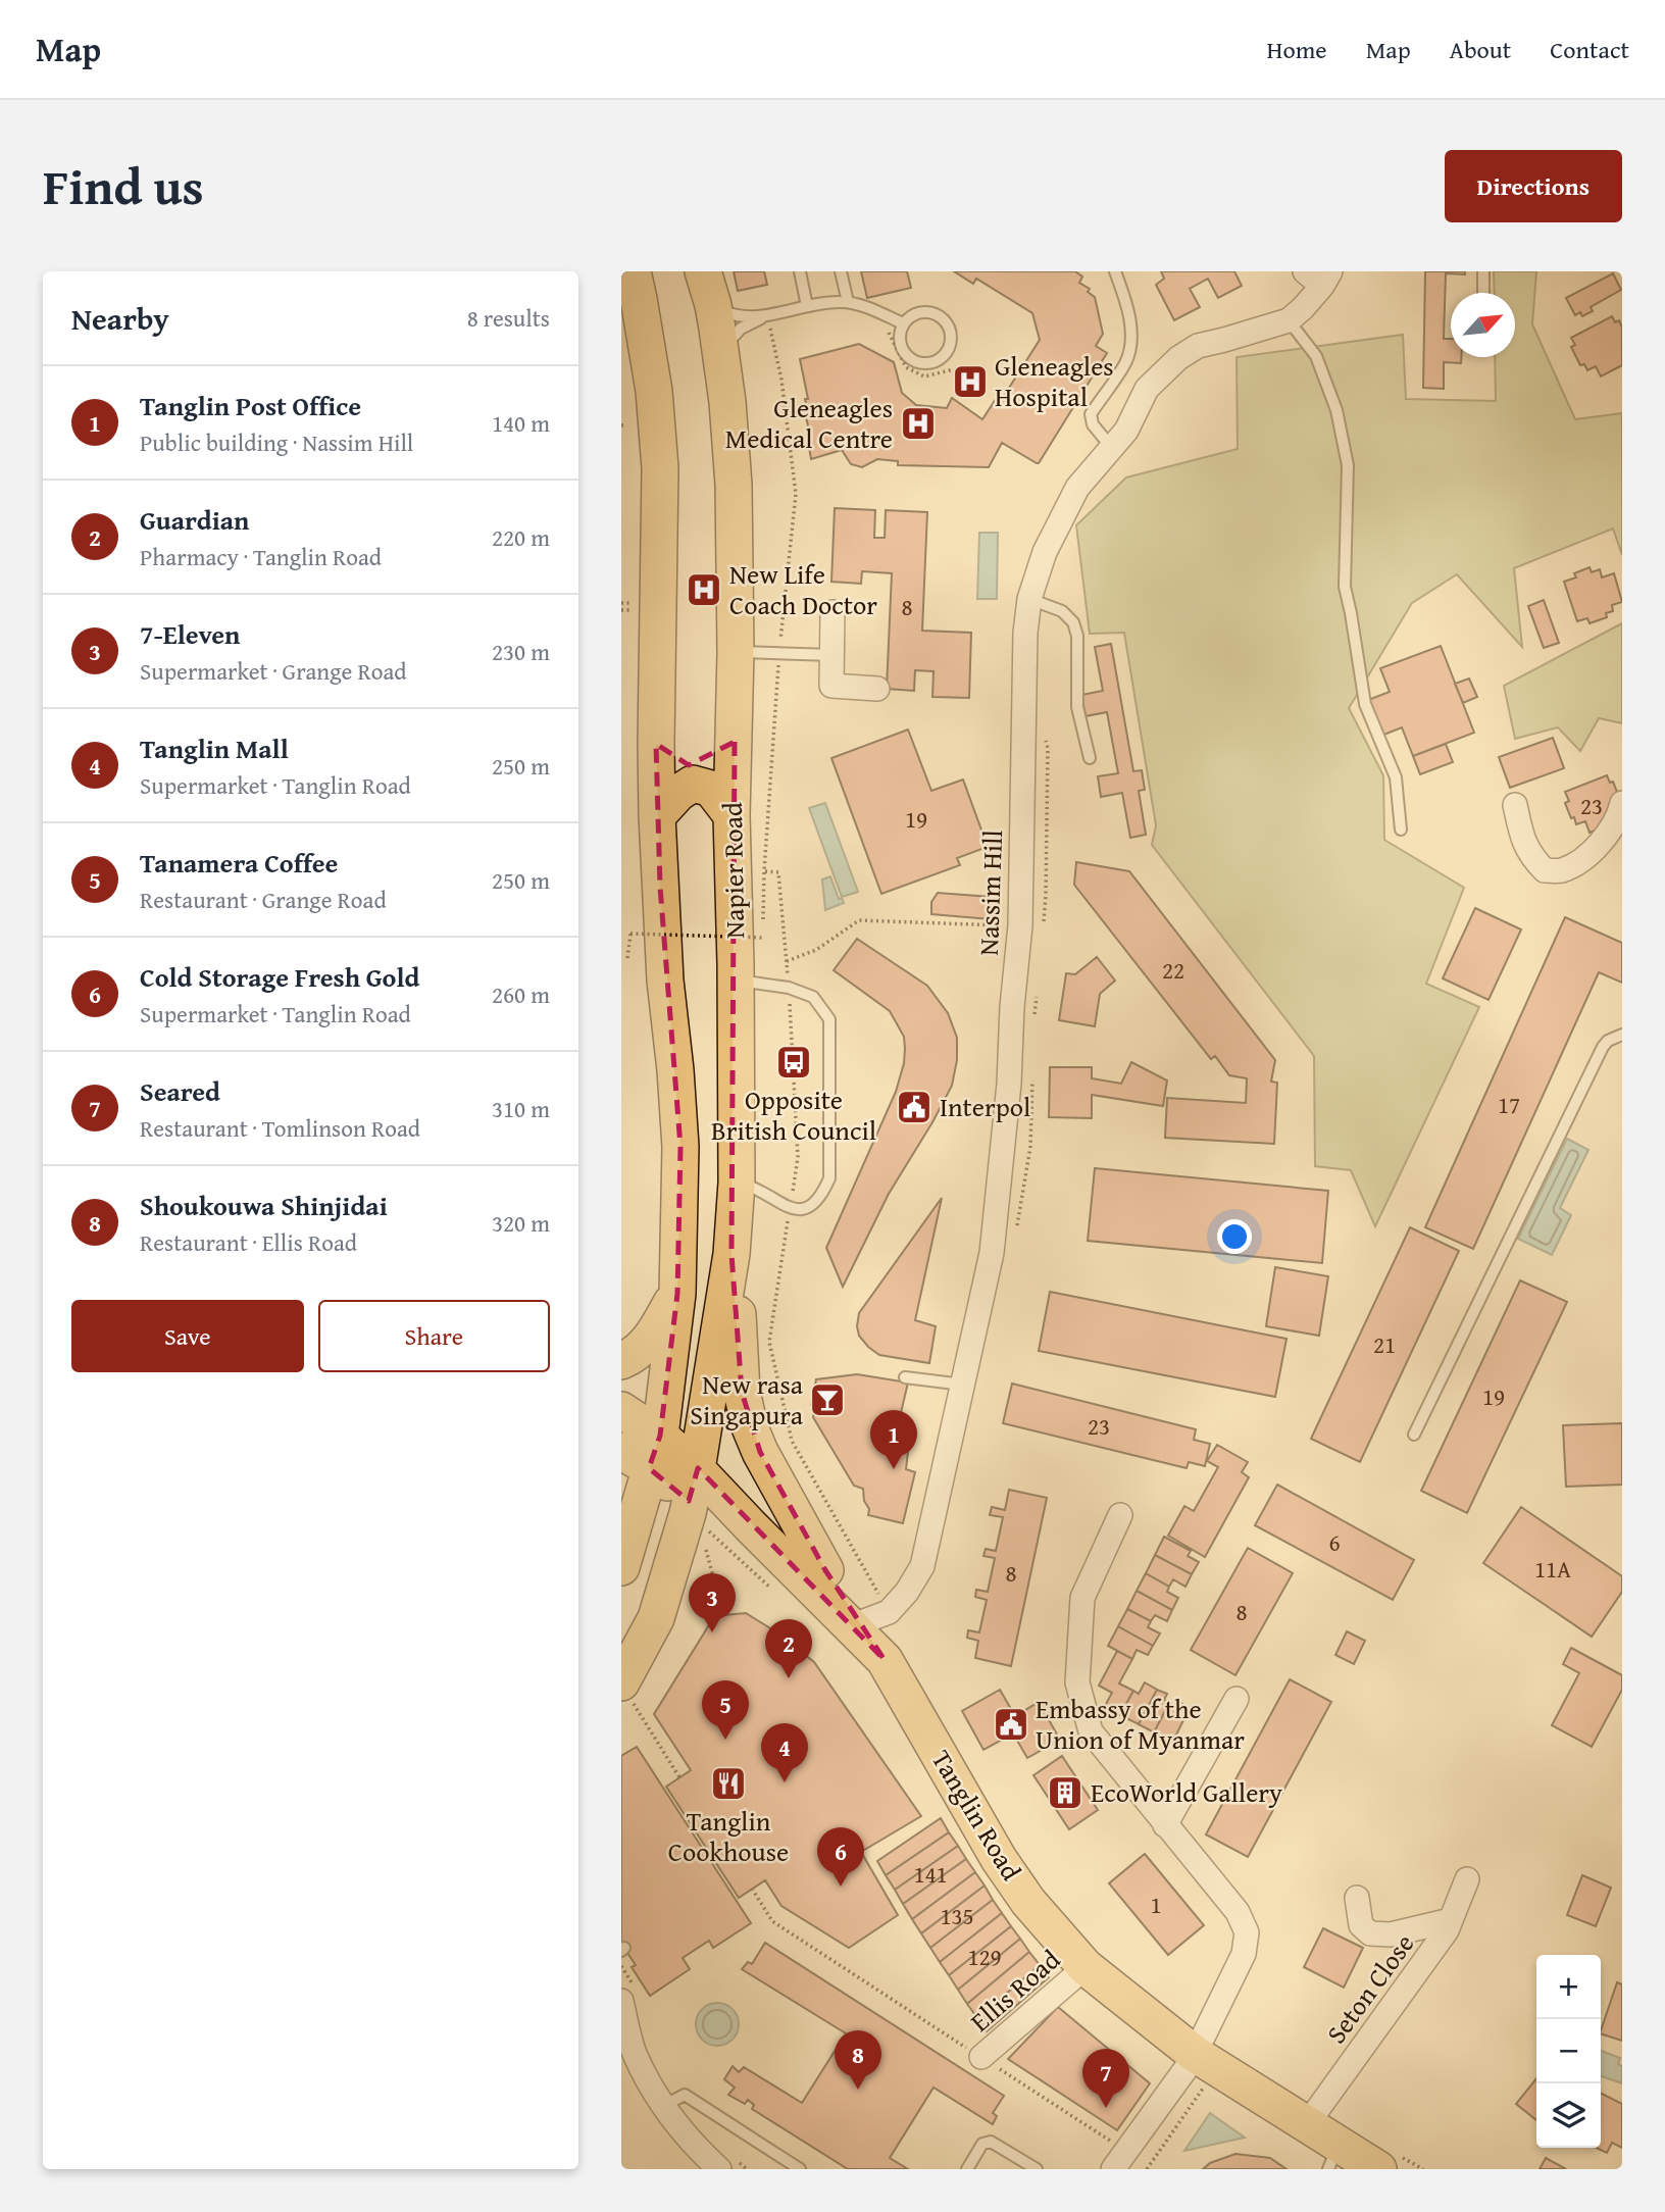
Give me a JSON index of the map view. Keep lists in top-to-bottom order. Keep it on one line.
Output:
{"streets":{"main road":["Napier Road","Tanglin Road"],"street":["Nassim Hill","Seton Close","Ellis Road"]},"crossings":[["Napier Road","Tanglin Road"],["Tanglin Road","Seton Close"],["Tanglin Road","Ellis Road"]],"places":{"hospital":["Gleneagles Hospital","Gleneagles Medical Centre","New Life Coach Doctor"],"bus stop":["Opposite British Council"],"public building":["Interpol","Embassy of the Union of Myanmar"],"bar":["New rasa Singapura"],"restaurant":["Tanglin Cookhouse"],"building":["EcoWorld Gallery"]},"house_numbers":["8","23","19","22","17","21","19","23","6","11A","8","8","141","1","135","129"],"north":"top right","page":{"header":"Map","nav":["Home","Map","About","Contact"],"title":"Find us","buttons":["Directions",["Save","Share"]],"heading":["Nearby","8 results"],"list":[{"mark":"1","name":"Tanglin Post Office","note":"Public building · Nassim Hill","value":"140 m"},{"mark":"2","name":"Guardian","note":"Pharmacy · Tanglin Road","value":"220 m"},{"mark":"3","name":"7-Eleven","note":"Supermarket · Grange Road","value":"230 m"},{"mark":"4","name":"Tanglin Mall","note":"Supermarket · Tanglin Road","value":"250 m"},{"mark":"5","name":"Tanamera Coffee","note":"Restaurant · Grange Road","value":"250 m"},{"mark":"6","name":"Cold Storage Fresh Gold","note":"Supermarket · Tanglin Road","value":"260 m"},{"mark":"7","name":"Seared","note":"Restaurant · Tomlinson Road","value":"310 m"},{"mark":"8","name":"Shoukouwa Shinjidai","note":"Restaurant · Ellis Road","value":"320 m"}],"pins":["1","3","2","5","4","6","8","7"],"map_buttons":["+","−"]}}
